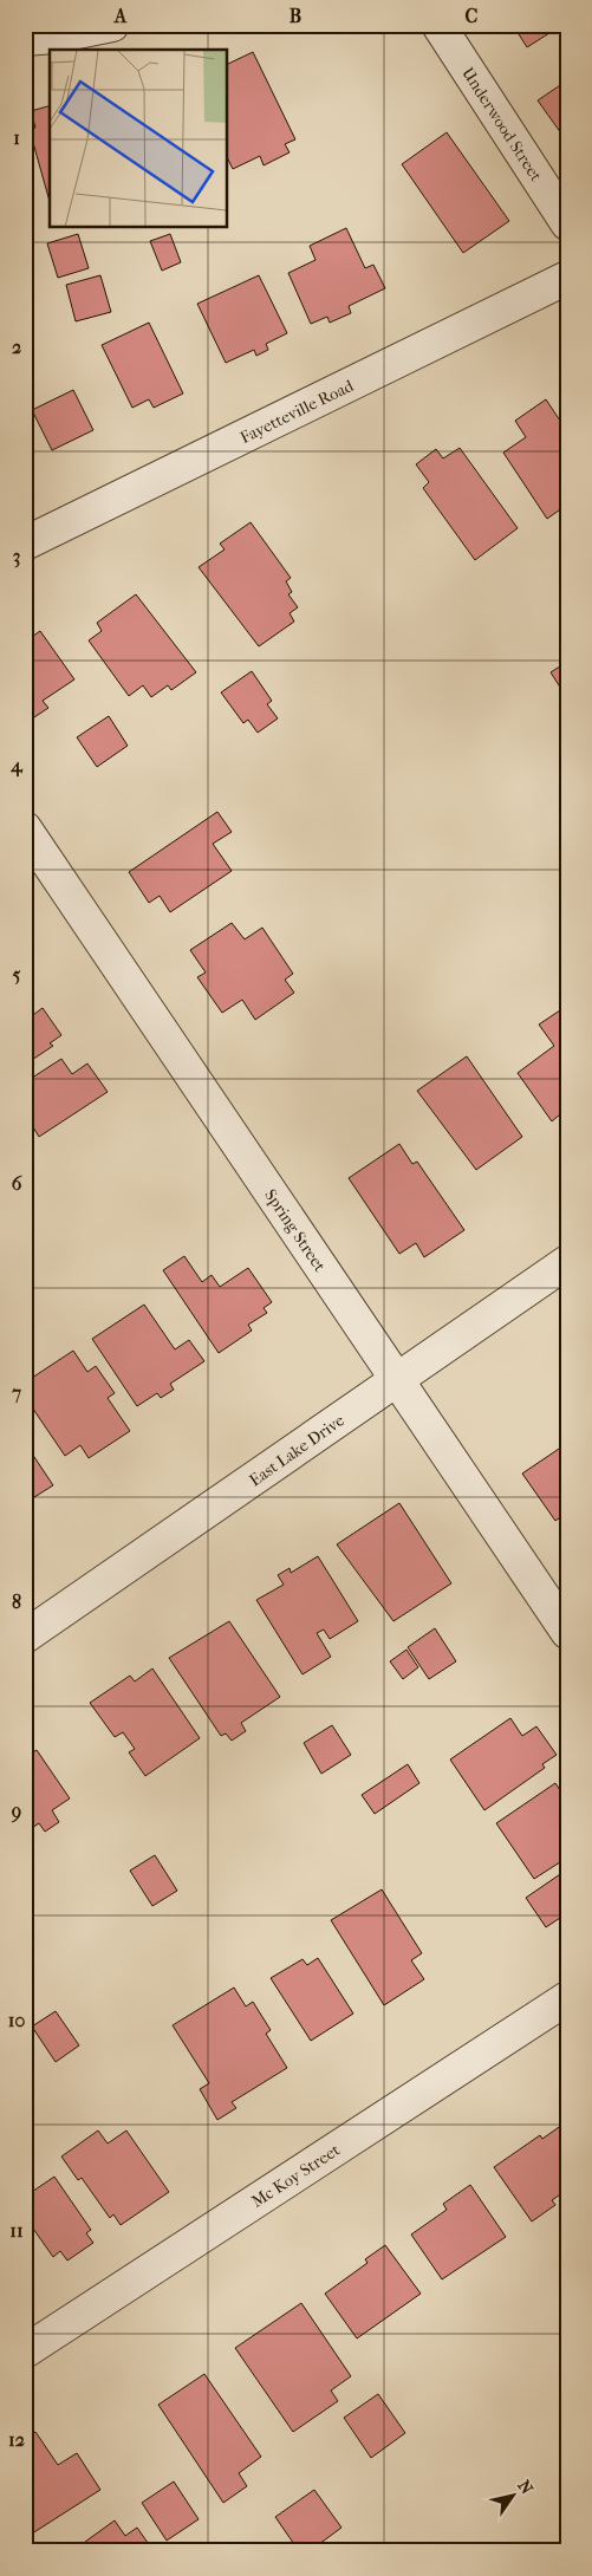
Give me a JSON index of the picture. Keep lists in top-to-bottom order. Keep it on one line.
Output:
{"streets":{"street":["Underwood Street","Fayetteville Road","Spring Street","East Lake Drive","Mc Koy Street"]},"crossings":[["Spring Street","East Lake Drive"]],"north":"top right","grid":{"columns":["A","B","C"],"rows":["1","2","3","4","5","6","7","8","9","10","11","12"]}}
